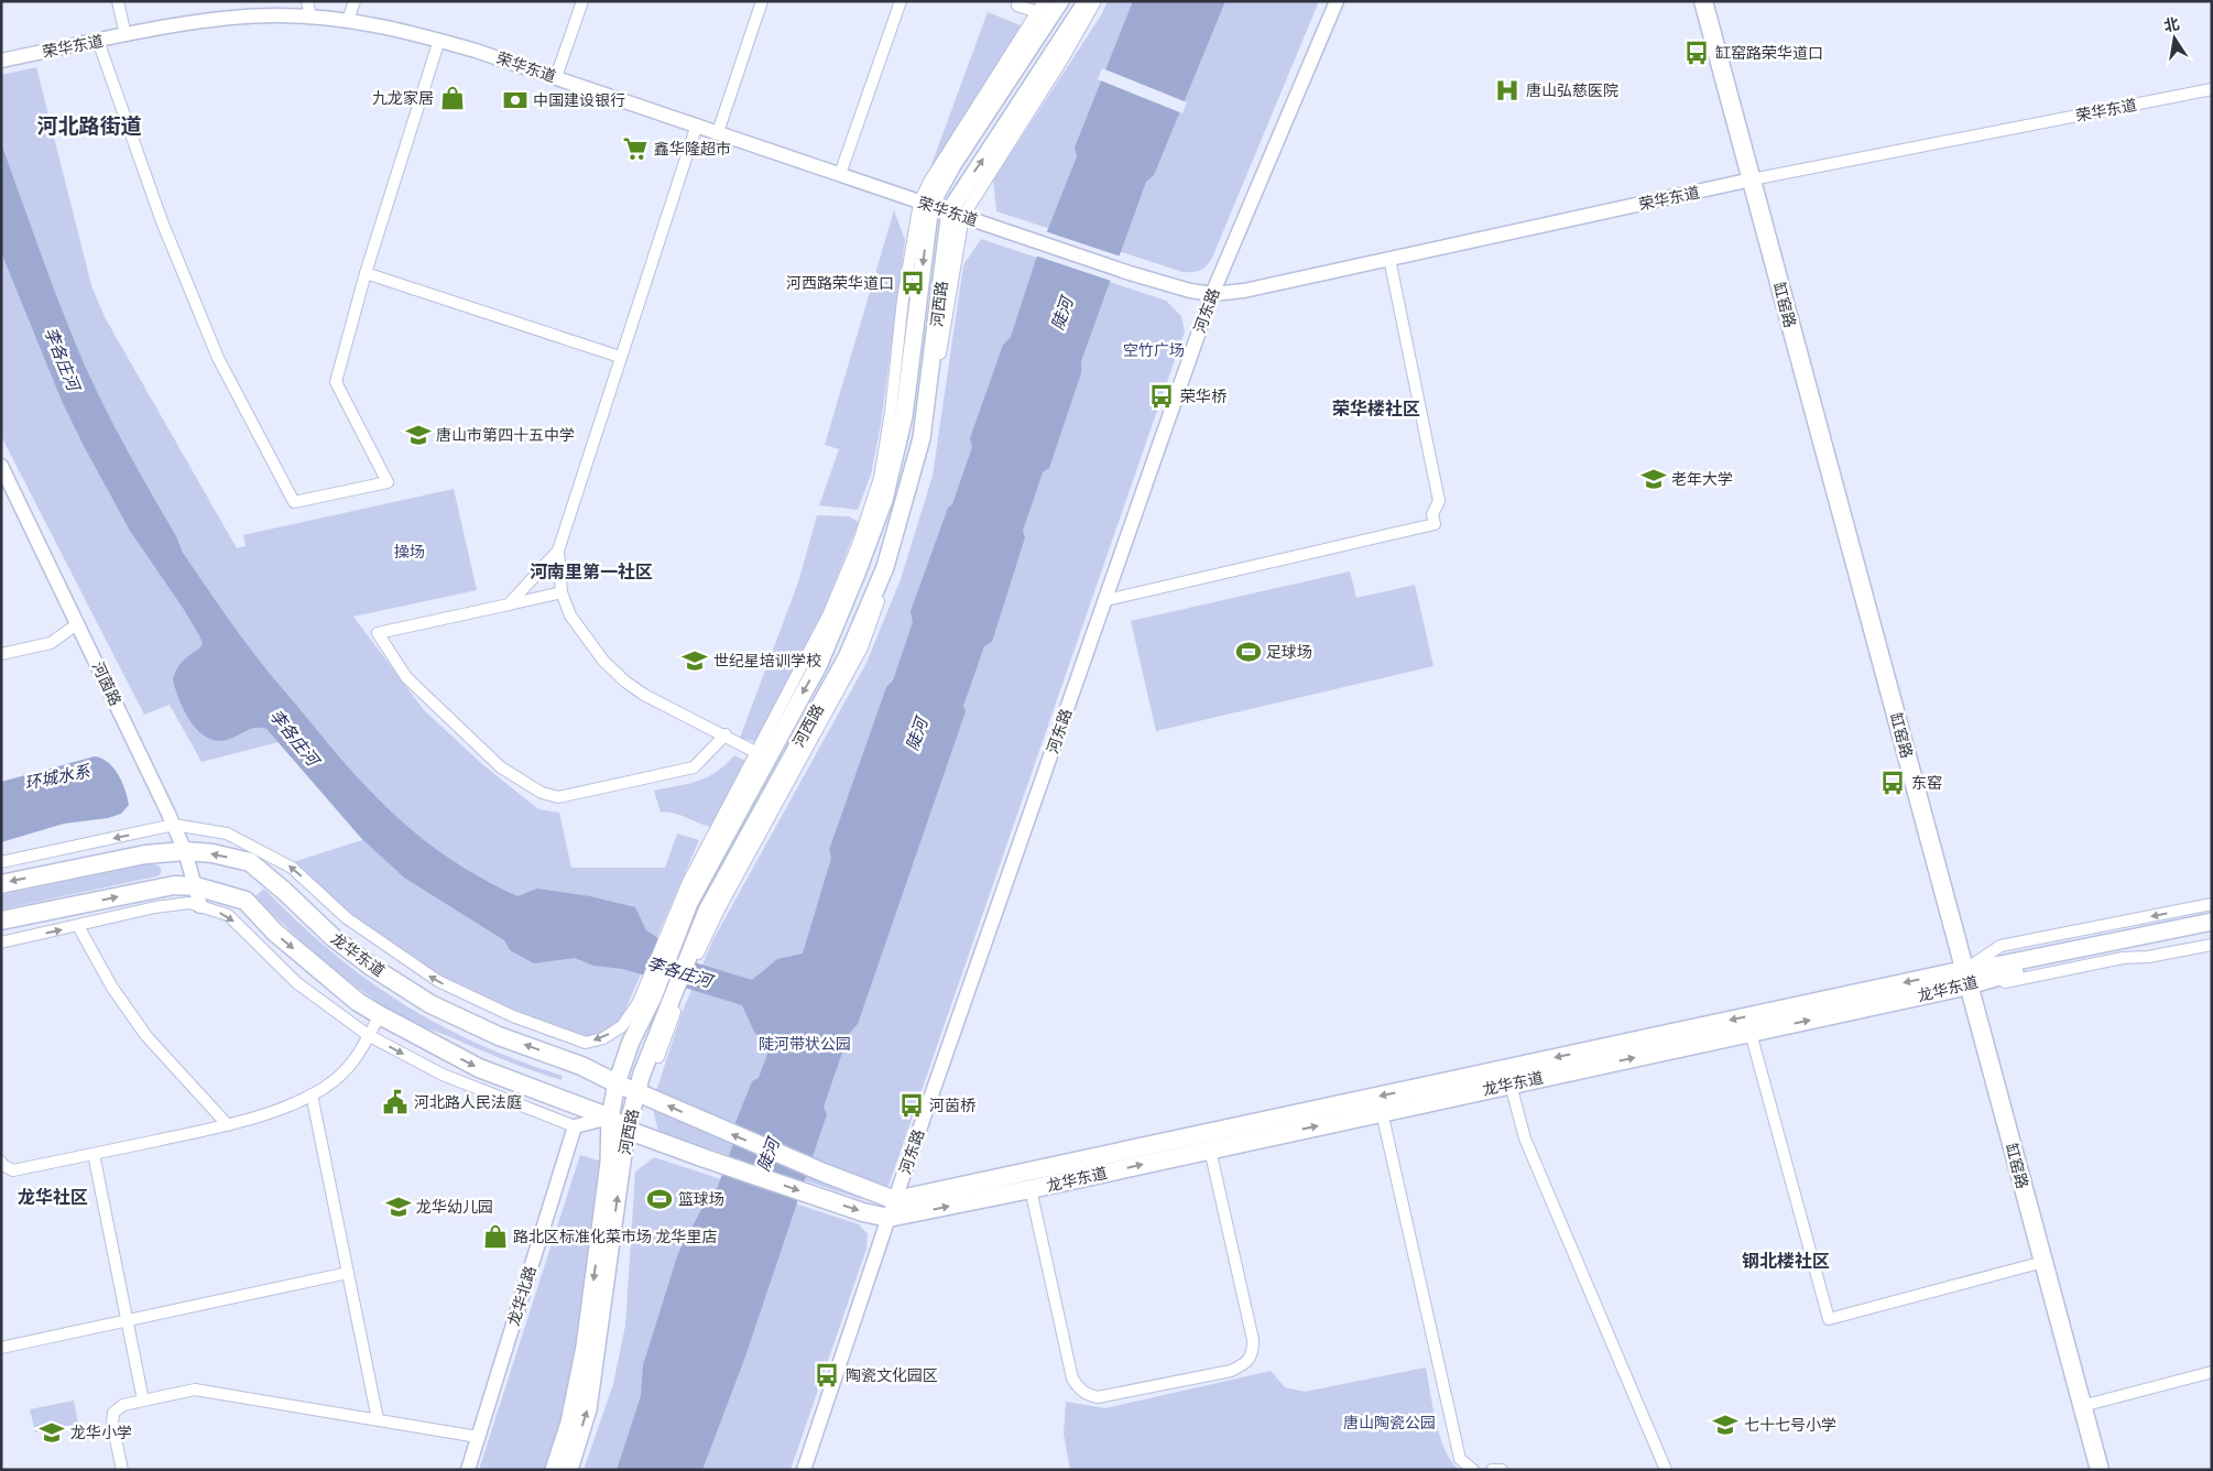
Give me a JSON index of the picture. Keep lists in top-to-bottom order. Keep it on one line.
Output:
{"streets":{"main road":["河西路","缸窑路","龙华东道"],"street":["荣华东道","河东路","河茵路","龙华北路"]},"crossings":[["荣华东道","河西路"],["荣华东道","缸窑路"],["荣华东道","河东路"],["河西路","龙华东道"],["缸窑路","龙华东道"],["河东路","龙华东道"],["河茵路","龙华东道"]],"districts":["河北路街道","荣华楼社区","河南里第一社区","龙华社区","钢北楼社区"],"water":["陡河","李各庄河","环城水系"],"parks":["空竹广场","操场","陡河带状公园","唐山陶瓷公园"],"places":{"bus stop":["缸窑路荣华道口","河西路荣华道口","荣华桥","东窑","河茵桥","陶瓷文化园区"],"hospital":["唐山弘慈医院"],"shop":["九龙家居","路北区标准化菜市场 龙华里店"],"bank":["中国建设银行"],"supermarket":["鑫华隆超市"],"school or university":["唐山市第四十五中学","老年大学","世纪星培训学校","龙华幼儿园","七十七号小学","龙华小学"],"sports":["足球场","篮球场"],"public building":["河北路人民法庭"]},"north":"top"}
